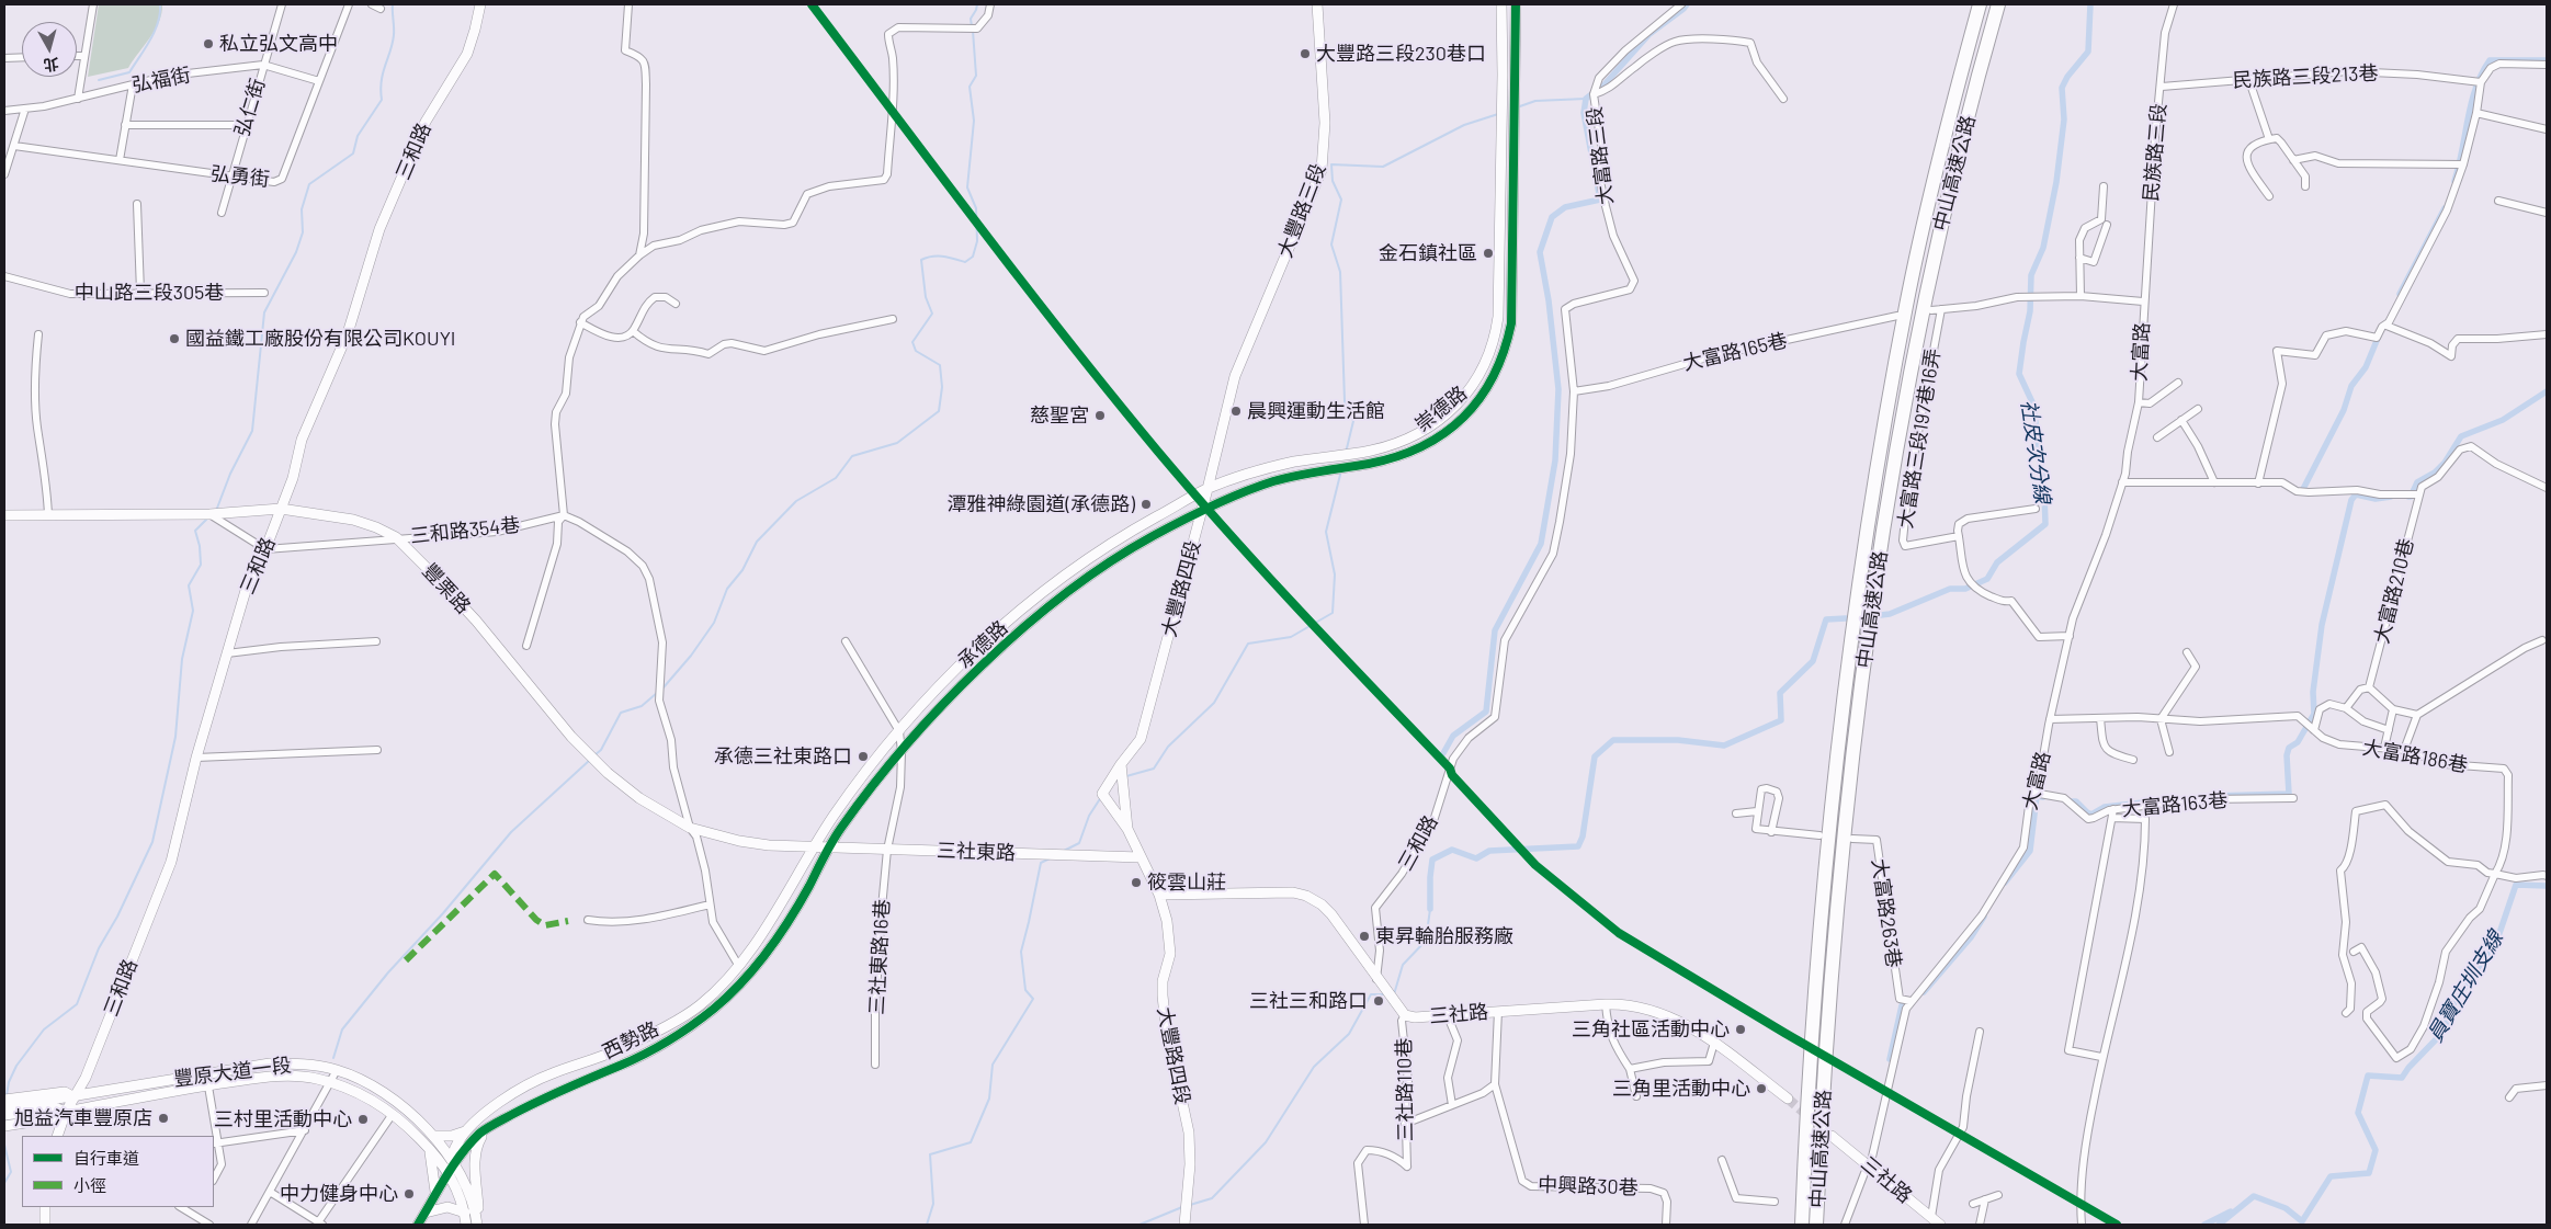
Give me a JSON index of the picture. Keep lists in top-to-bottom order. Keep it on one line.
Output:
{"streets":{"highway":["中山高速公路"],"street":["民族路三段213巷","弘福街","弘仁街","三和路","民族路三段","大富路三段","弘勇街","大豐路三段","中山路三段305巷","大富路165巷","大富路","崇德路","大富路三段197巷16弄","三和路354巷","豐栗路","大豐路四段","大富路210巷","承德路","大富路186巷","大富路163巷","三社東路","大富路263巷","三社東路16巷","三社路","西勢路","豐原大道一段","三社路110巷","中興路30巷"]},"crossings":[["民族路三段213巷","民族路三段"],["弘福街","弘仁街"],["弘福街","弘勇街"],["弘仁街","弘勇街"],["三和路","大富路三段"],["三和路","三和路354巷"],["三和路","豐栗路"],["三和路","三社路"],["三和路","豐原大道一段"],["民族路三段","大富路"],["大富路三段","大富路165巷"],["大豐路三段","大豐路四段"],["大富路","大富路186巷"],["大富路","大富路163巷"],["大富路","大富路263巷"],["大富路","三社路"],["崇德路","大豐路四段"],["崇德路","承德路"],["三和路354巷","豐栗路"],["豐栗路","承德路"],["豐栗路","三社東路"],["豐栗路","西勢路"],["大豐路四段","承德路"],["大豐路四段","三社東路"],["大豐路四段","三社路"],["承德路","三社東路"],["承德路","三社東路16巷"],["承德路","西勢路"],["三社東路","三社東路16巷"],["三社東路","西勢路"],["三社路","三社路110巷"],["三社路","中興路30巷"],["西勢路","豐原大道一段"]],"water":["社皮次分線","員寶庄圳支線"],"places":["私立弘文高中","大豐路三段230巷口","金石鎮社區","國益鐵工廠股份有限公司KOUYI","晨興運動生活館","慈聖宮","潭雅神綠園道(承德路)","承德三社東路口","筱雲山莊","東昇輪胎服務廠","三社三和路口","三角社區活動中心","三角里活動中心","旭益汽車豐原店","三村里活動中心","中力健身中心"],"legend":["自行車道","小徑"],"north":"bottom"}
